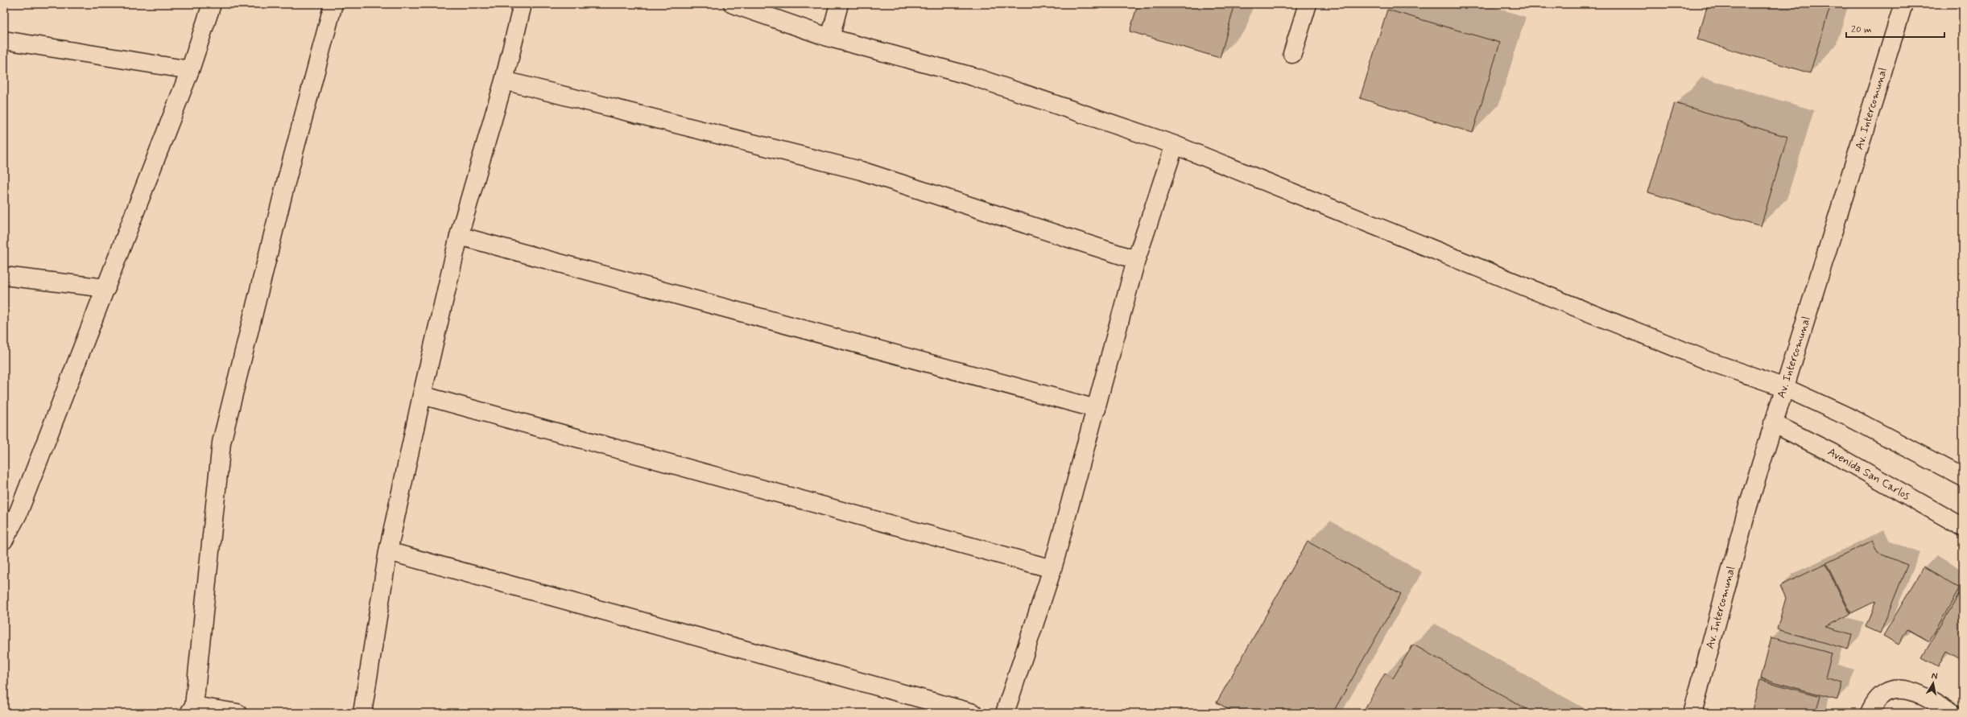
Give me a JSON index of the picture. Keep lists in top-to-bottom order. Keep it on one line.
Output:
{"streets":{"street":["Av. Intercomunal","Avenida San Carlos"]},"crossings":[["Av. Intercomunal","Avenida San Carlos"]],"scale_bar":"20 m","north":"top"}
